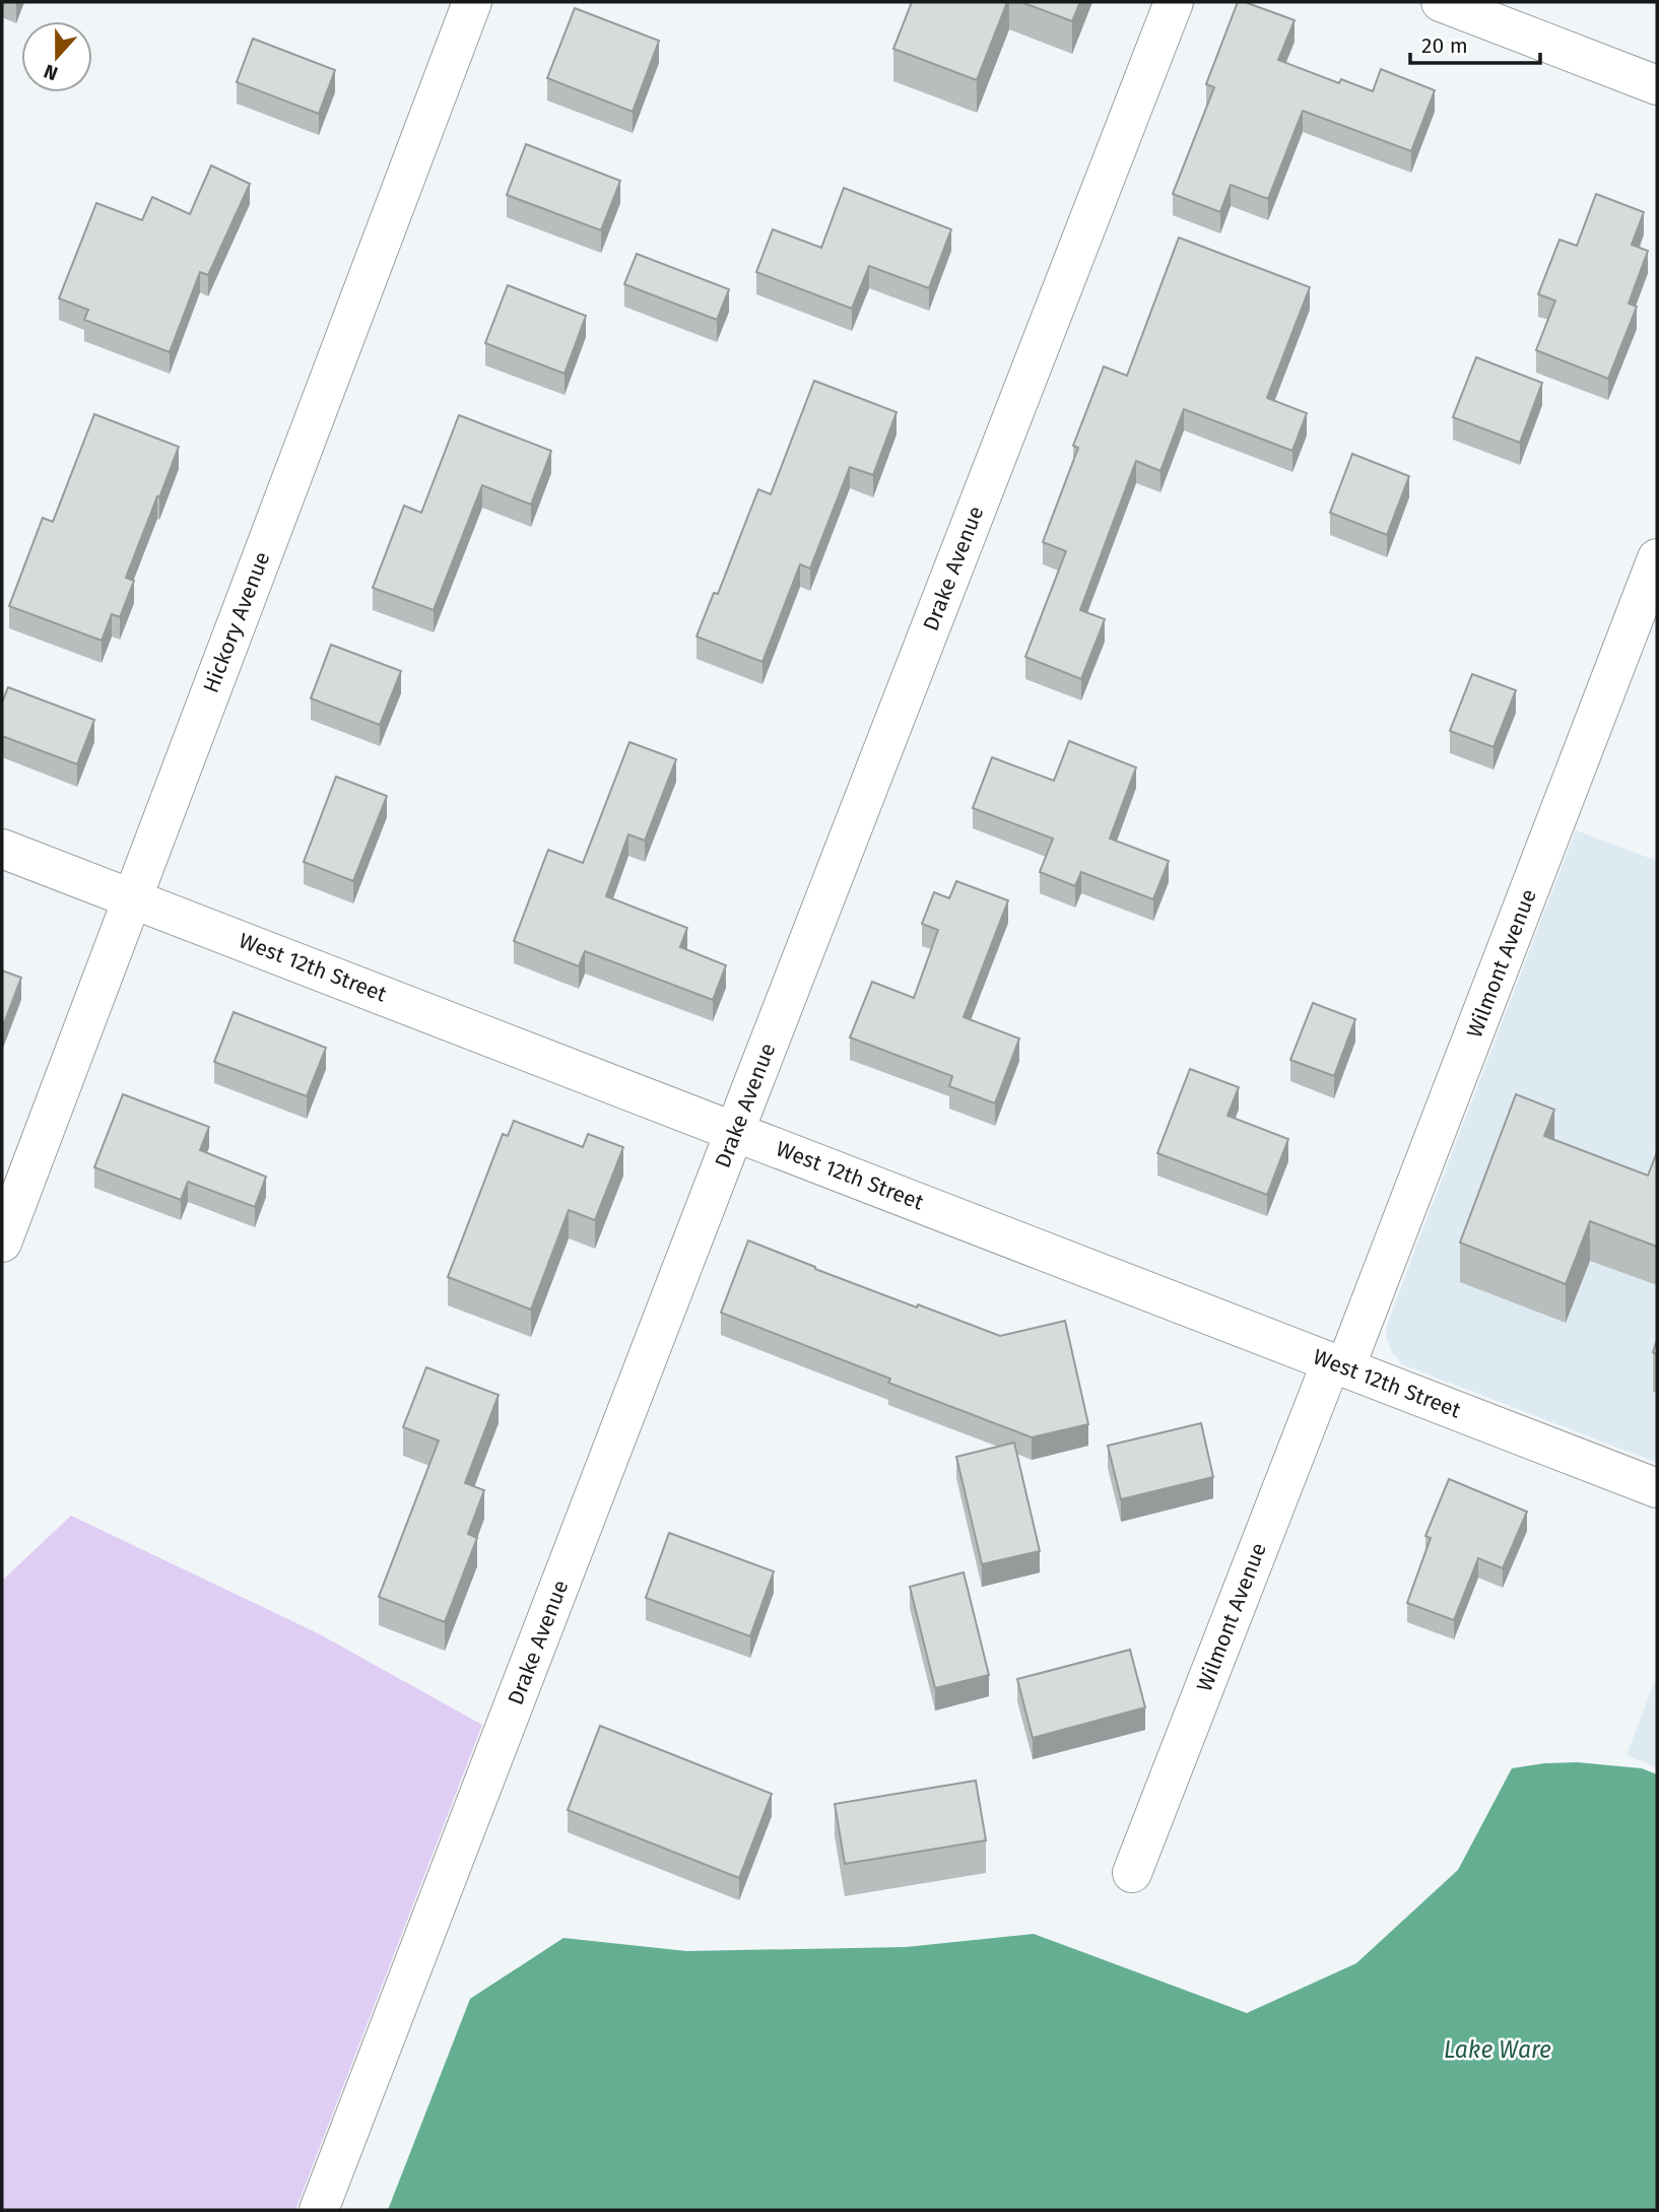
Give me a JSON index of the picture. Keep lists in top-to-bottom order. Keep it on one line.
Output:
{"streets":{"street":["Drake Avenue","Hickory Avenue","Wilmont Avenue","West 12th Street"]},"crossings":[["Drake Avenue","West 12th Street"],["Hickory Avenue","West 12th Street"],["Wilmont Avenue","West 12th Street"]],"water":["Lake Ware"],"scale_bar":"20 m","north":"bottom"}
